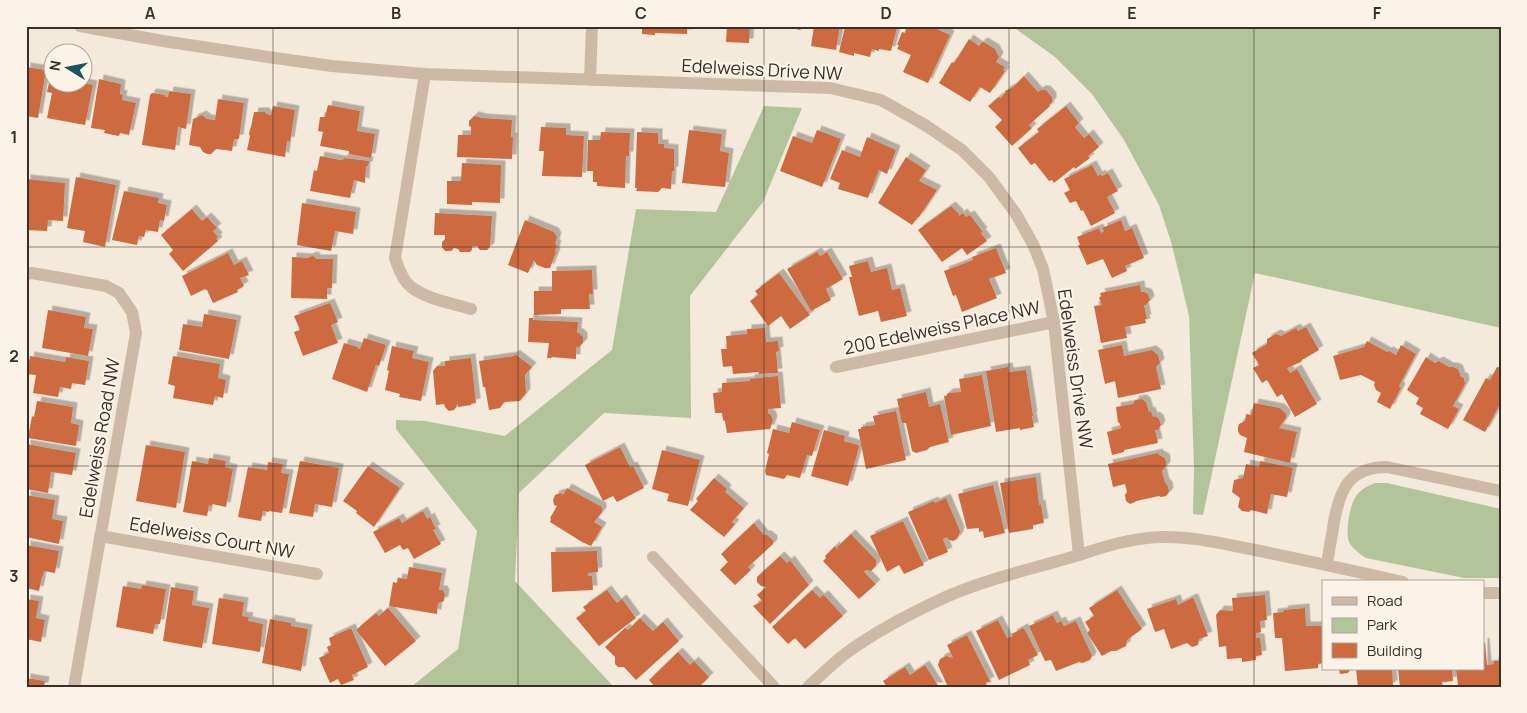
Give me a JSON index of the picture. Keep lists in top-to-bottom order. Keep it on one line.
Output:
{"streets":{"street":["Edelweiss Drive NW","200 Edelweiss Place NW","Edelweiss Road NW","Edelweiss Court NW"]},"crossings":[["Edelweiss Drive NW","200 Edelweiss Place NW"],["Edelweiss Road NW","Edelweiss Court NW"]],"legend":["Road","Park","Building"],"north":"left","grid":{"columns":["A","B","C","D","E","F"],"rows":["1","2","3"]}}
